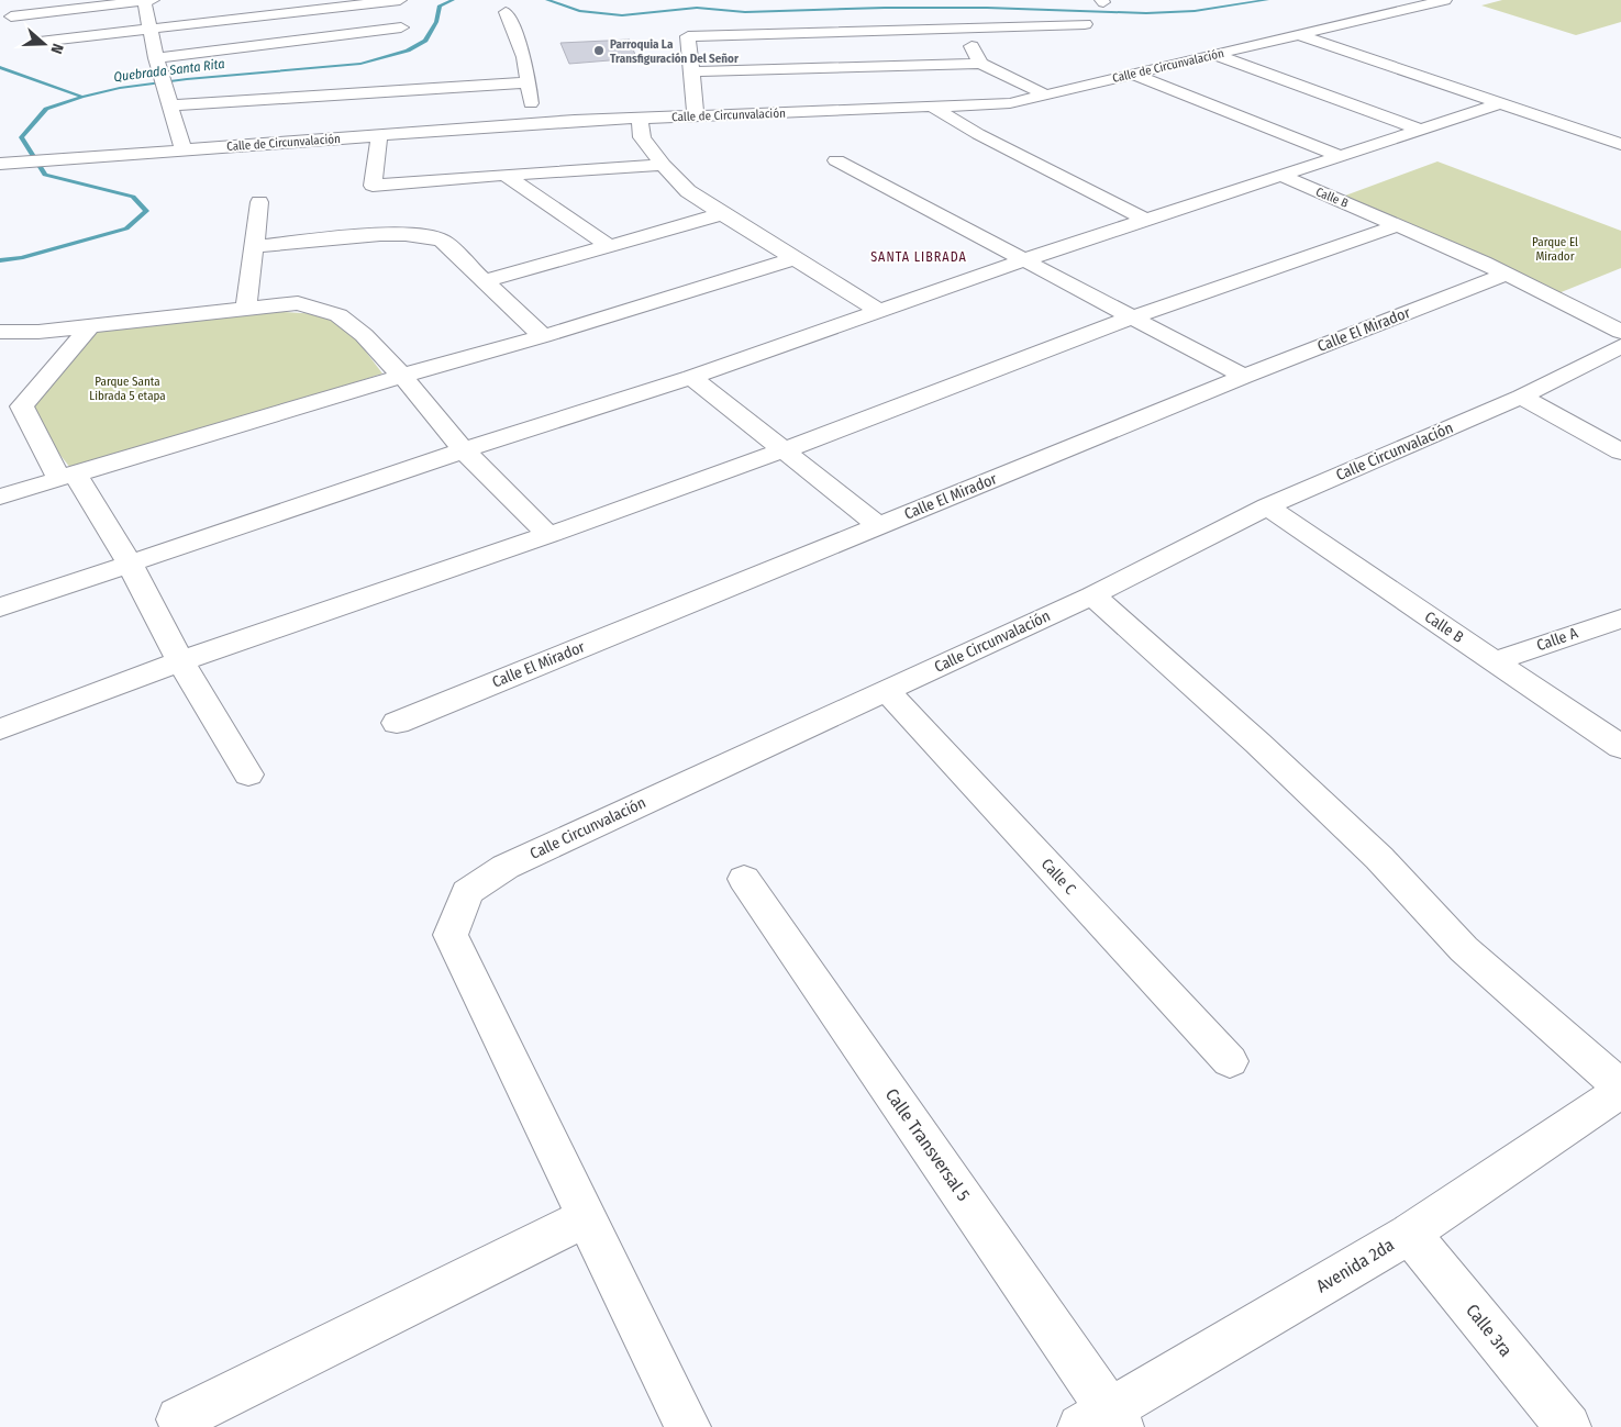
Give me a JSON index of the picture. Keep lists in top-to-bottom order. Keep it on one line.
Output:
{"streets":{"street":["Calle de Circunvalación","Calle B","Calle El Mirador","Calle Circunvalación","Calle A","Calle C","Calle Transversal 5","Avenida 2da","Calle 3ra"]},"crossings":[["Calle B","Calle El Mirador"],["Calle B","Calle Circunvalación"],["Calle B","Calle A"],["Calle Circunvalación","Calle C"],["Calle Transversal 5","Avenida 2da"],["Avenida 2da","Calle 3ra"]],"districts":["SANTA LIBRADA"],"water":["Quebrada Santa Rita"],"parks":["Parque El Mirador","Parque Santa Librada 5 etapa"],"places":["Parroquia La Transfiguración Del Señor"],"north":"right"}
